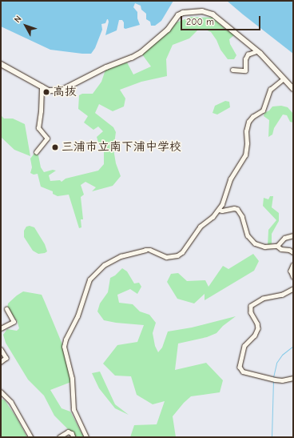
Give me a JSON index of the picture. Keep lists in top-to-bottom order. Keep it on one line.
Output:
{"places":["高抜","三浦市立南下浦中学校"],"scale_bar":"200 m","north":"top left"}
